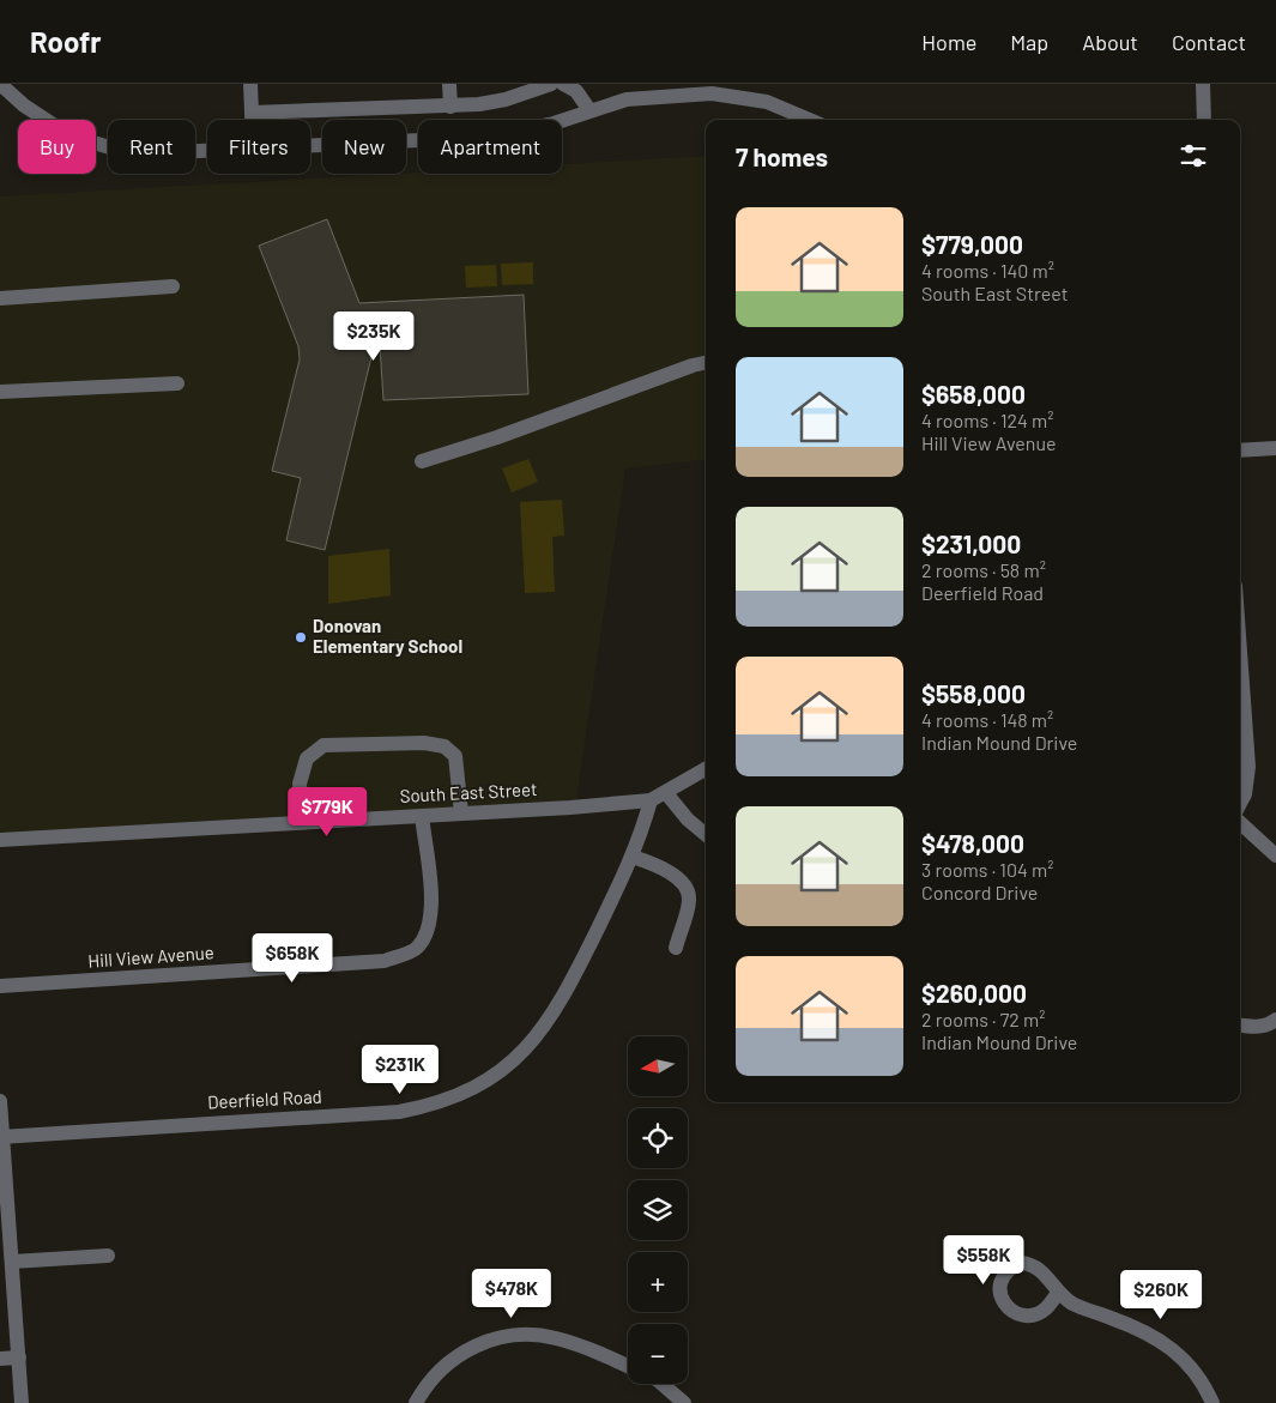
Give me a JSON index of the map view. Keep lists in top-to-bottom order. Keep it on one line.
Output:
{"streets":{"street":["South East Street","Hill View Avenue","Deerfield Road"]},"crossings":[["South East Street","Hill View Avenue"],["South East Street","Deerfield Road"]],"places":["Donovan Elementary School"],"north":"left","page":{"header":"Roofr","nav":["Home","Map","About","Contact"],"chip":["Buy","Rent","Filters","New","Apartment"],"heading":"7 homes","list":[{"name":"$779,000","note":"4 rooms · 140 m² · South East Street"},{"name":"$658,000","note":"4 rooms · 124 m² · Hill View Avenue"},{"name":"$231,000","note":"2 rooms · 58 m² · Deerfield Road"},{"name":"$558,000","note":"4 rooms · 148 m² · Indian Mound Drive"},{"name":"$478,000","note":"3 rooms · 104 m² · Concord Drive"},{"name":"$260,000","note":"2 rooms · 72 m² · Indian Mound Drive"}],"price":["$235K","$779K","$658K","$231K","$558K","$478K","$260K"],"map_buttons":["+","−"]}}
